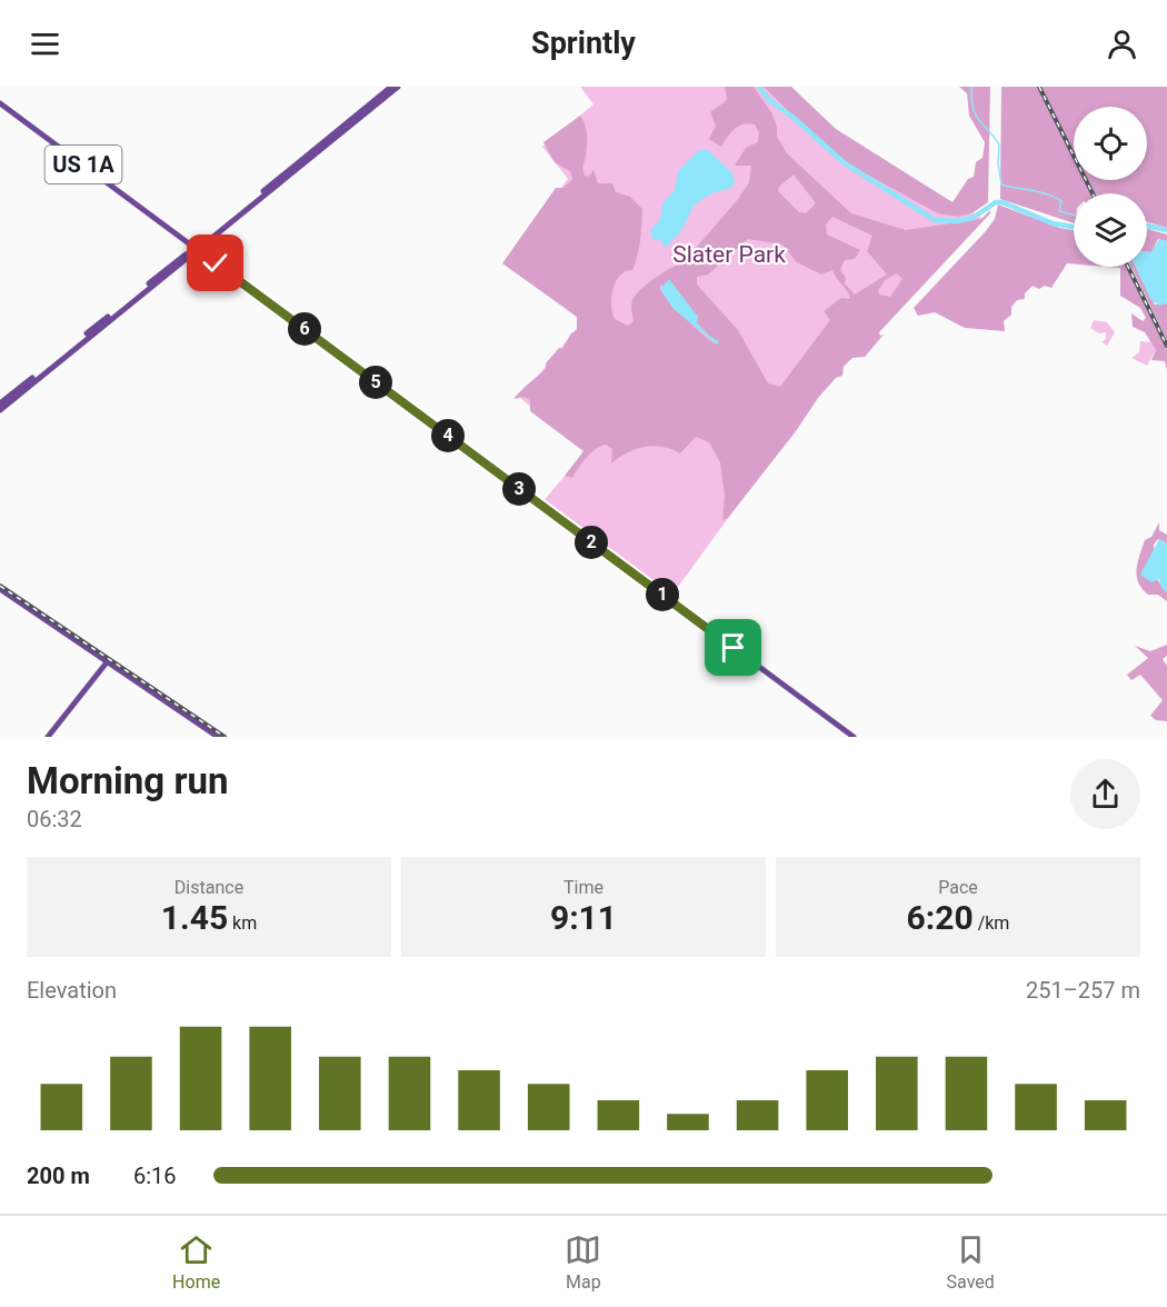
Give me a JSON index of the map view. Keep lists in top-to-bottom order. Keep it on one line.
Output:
{"streets":{"main road":["US 1A"]},"parks":["Slater Park"],"page":{"header":"Sprintly","pins":["6","5","4","3","2","1"],"heading":["Morning run","06:32"],"stats":[["Distance","1.45 km"],["Time","9:11"],["Pace","6:20 /km"]],"chart":["Elevation","251–257 m"],"list":[{"name":"200 m","note":"6:16"}],"tabs":["Home","Map","Saved"]}}
